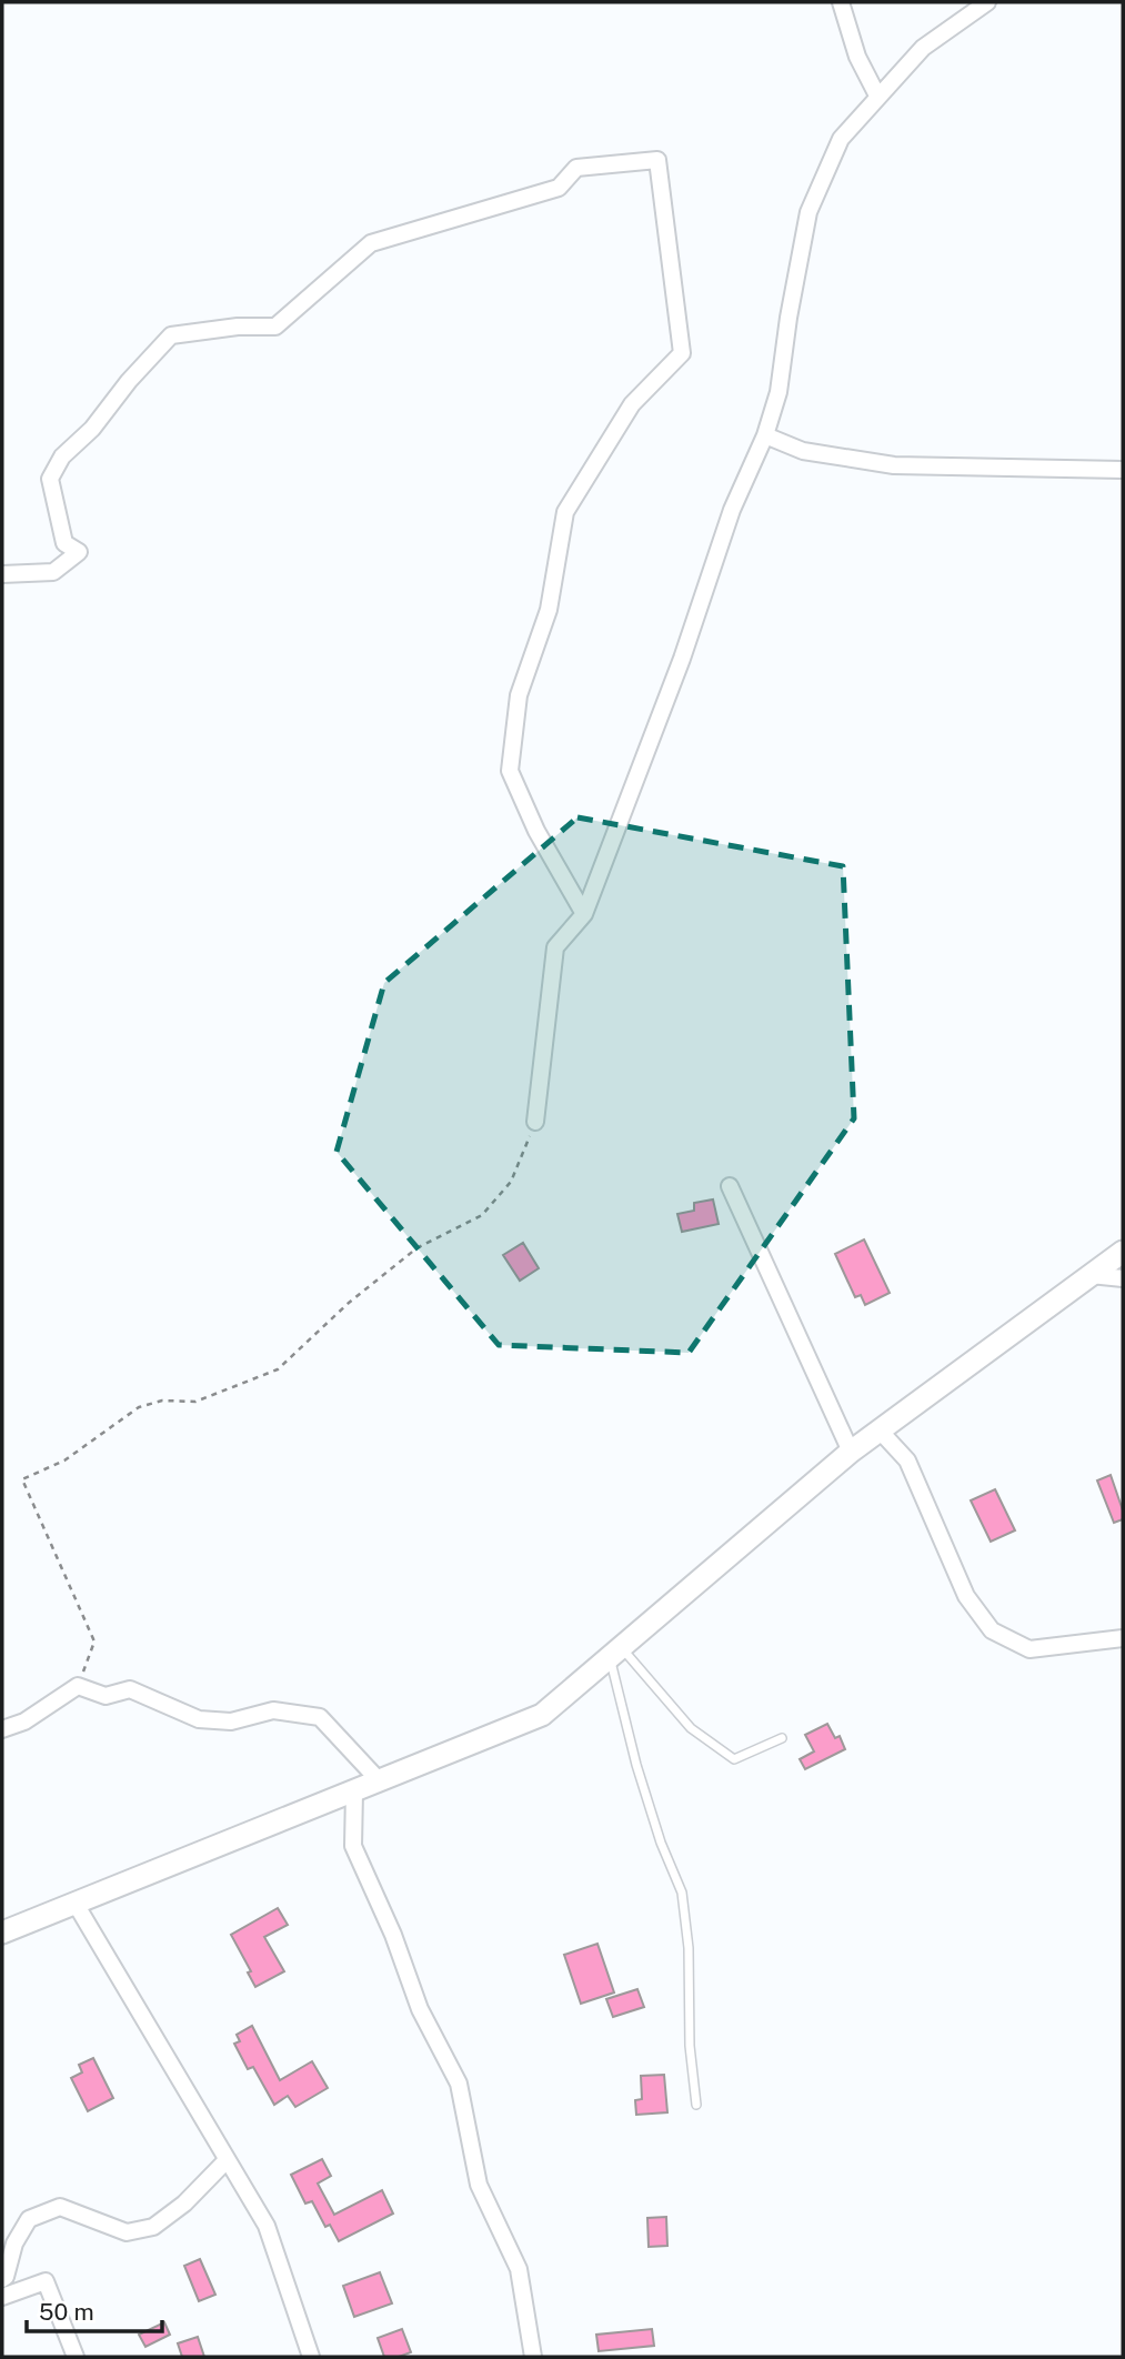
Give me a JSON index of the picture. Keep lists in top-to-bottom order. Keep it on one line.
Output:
{"scale_bar":"50 m"}
